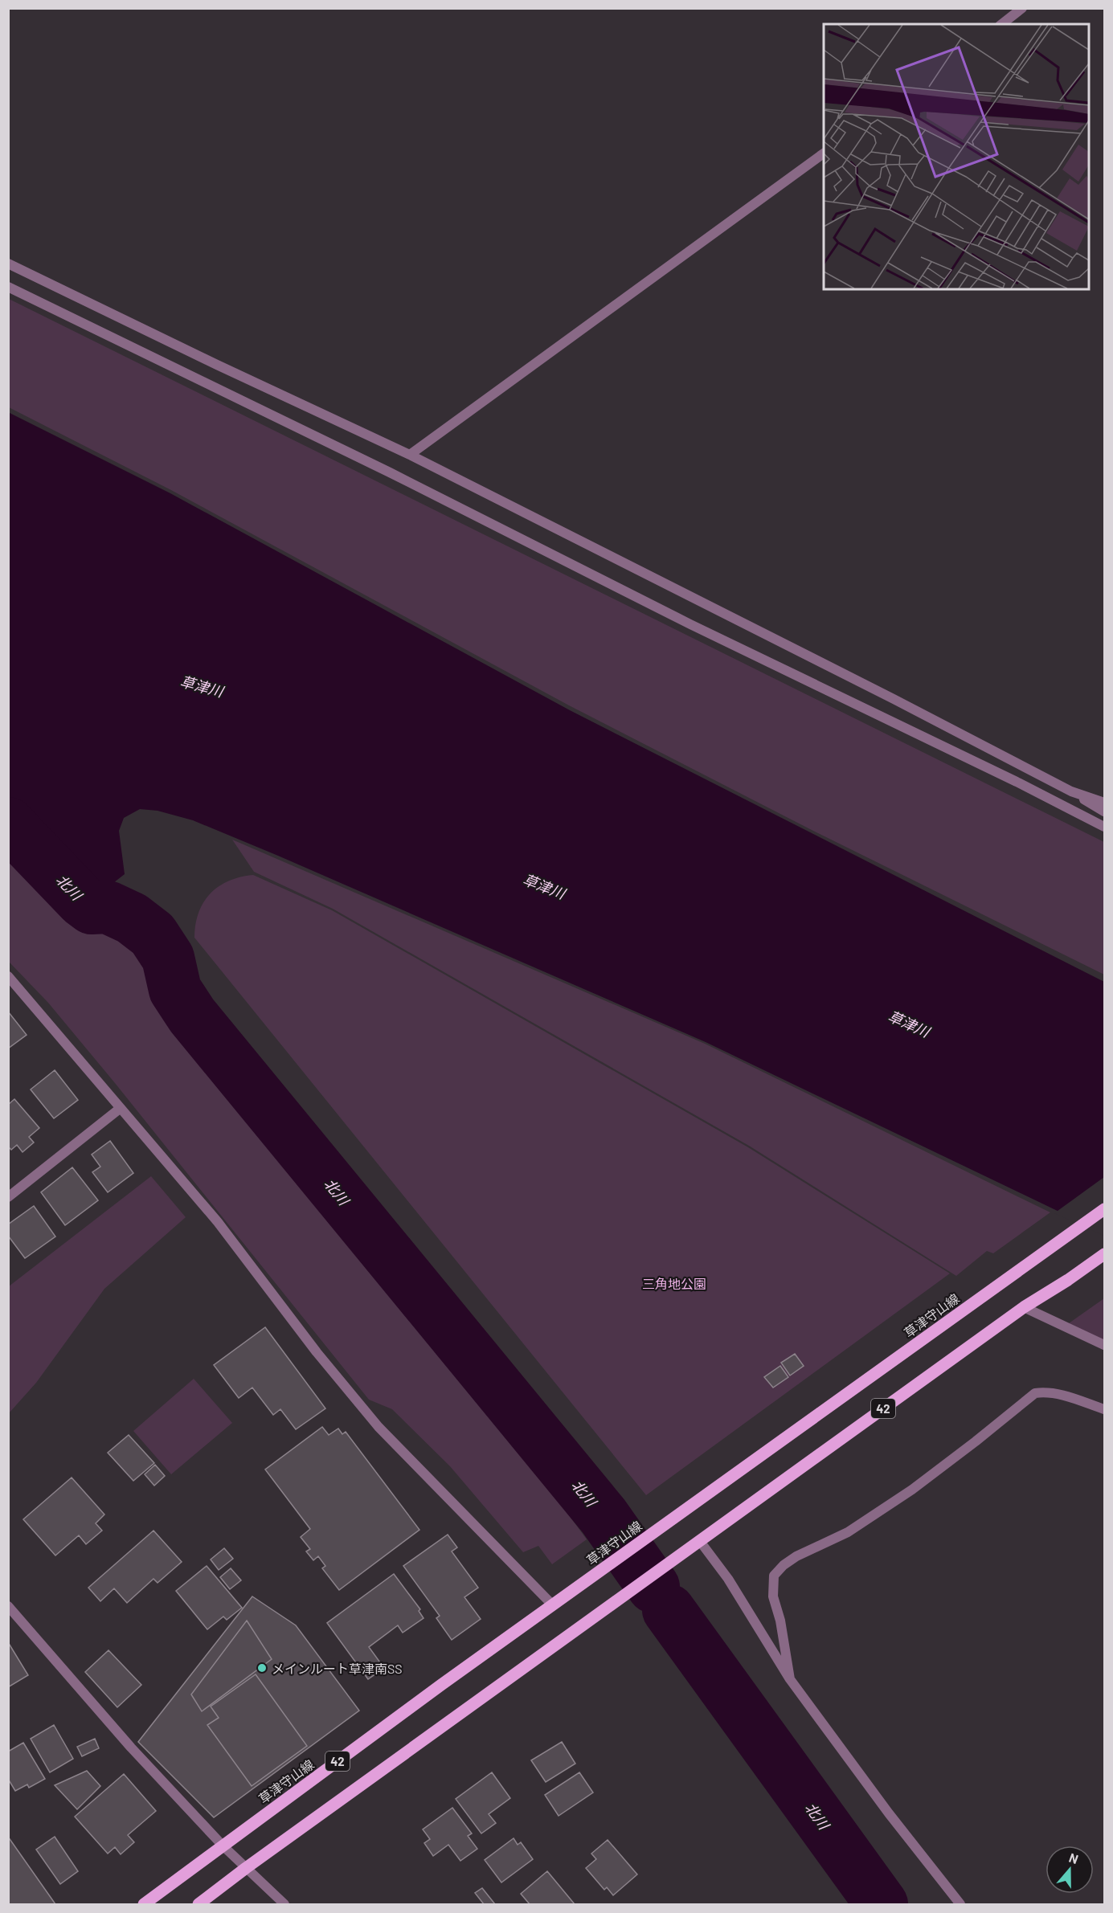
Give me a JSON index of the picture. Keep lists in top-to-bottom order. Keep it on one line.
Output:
{"streets":{"main road":["草津守山線","42"]},"water":["草津川","北川"],"parks":["三角地公園"],"places":["メインルート草津南SS"],"north":"top"}
